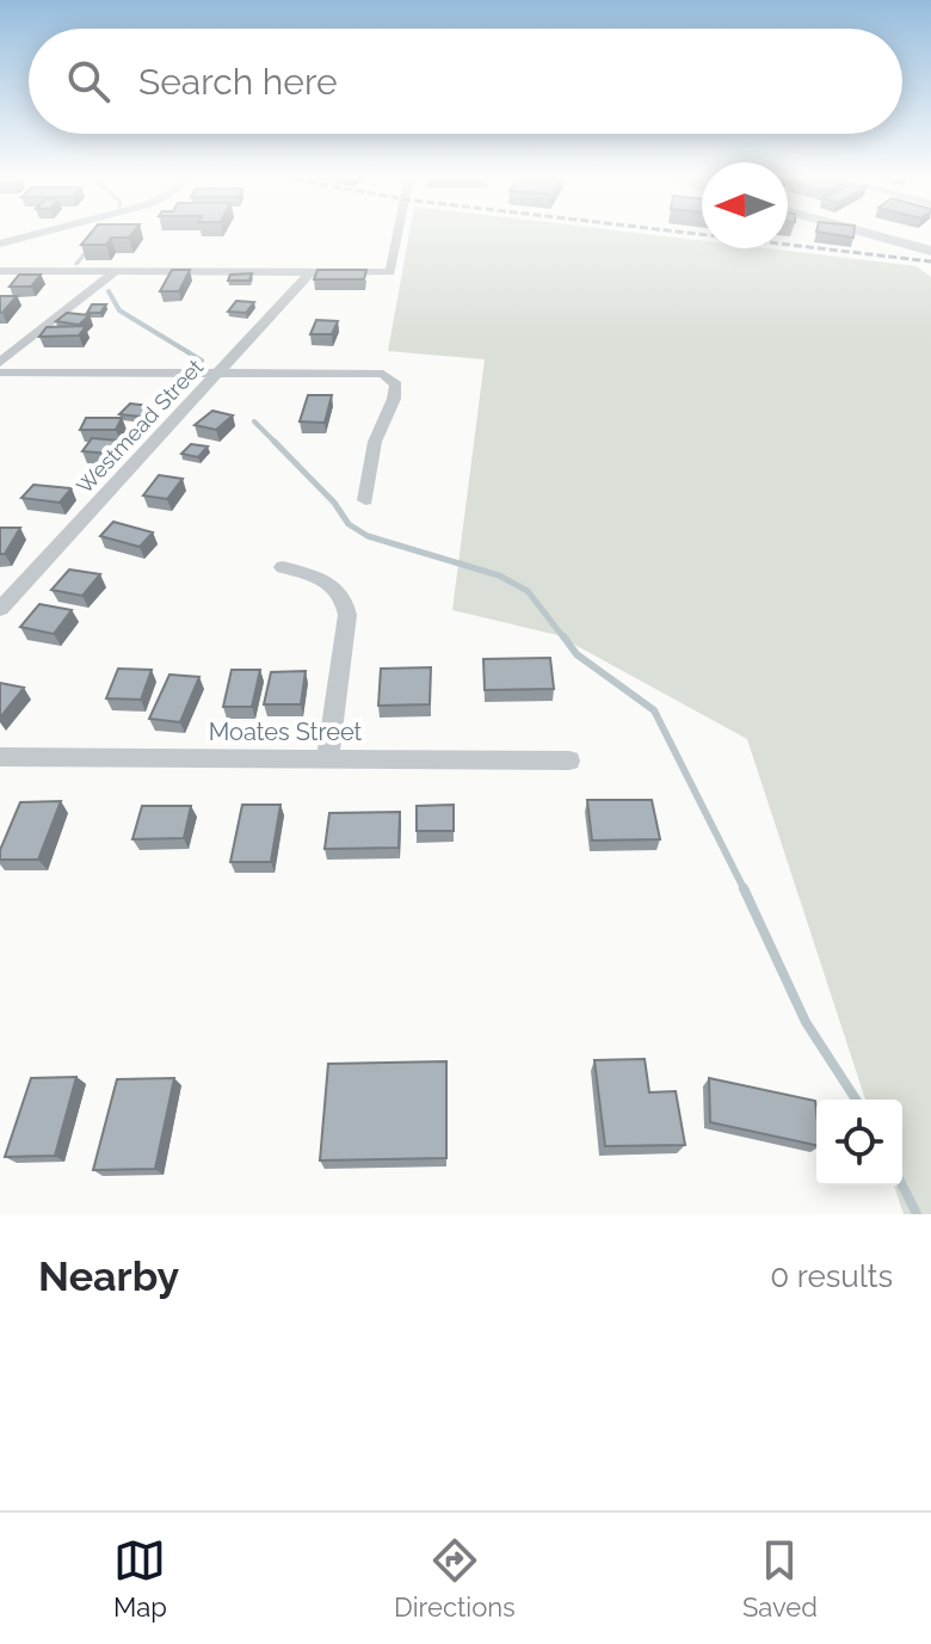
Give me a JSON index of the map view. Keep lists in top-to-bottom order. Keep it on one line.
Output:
{"streets":{"street":["Westmead Street","Moates Street"]},"north":"left","page":{"search":"Search here","heading":["Nearby","0 results"],"nav":["Map","Directions","Saved"]}}
